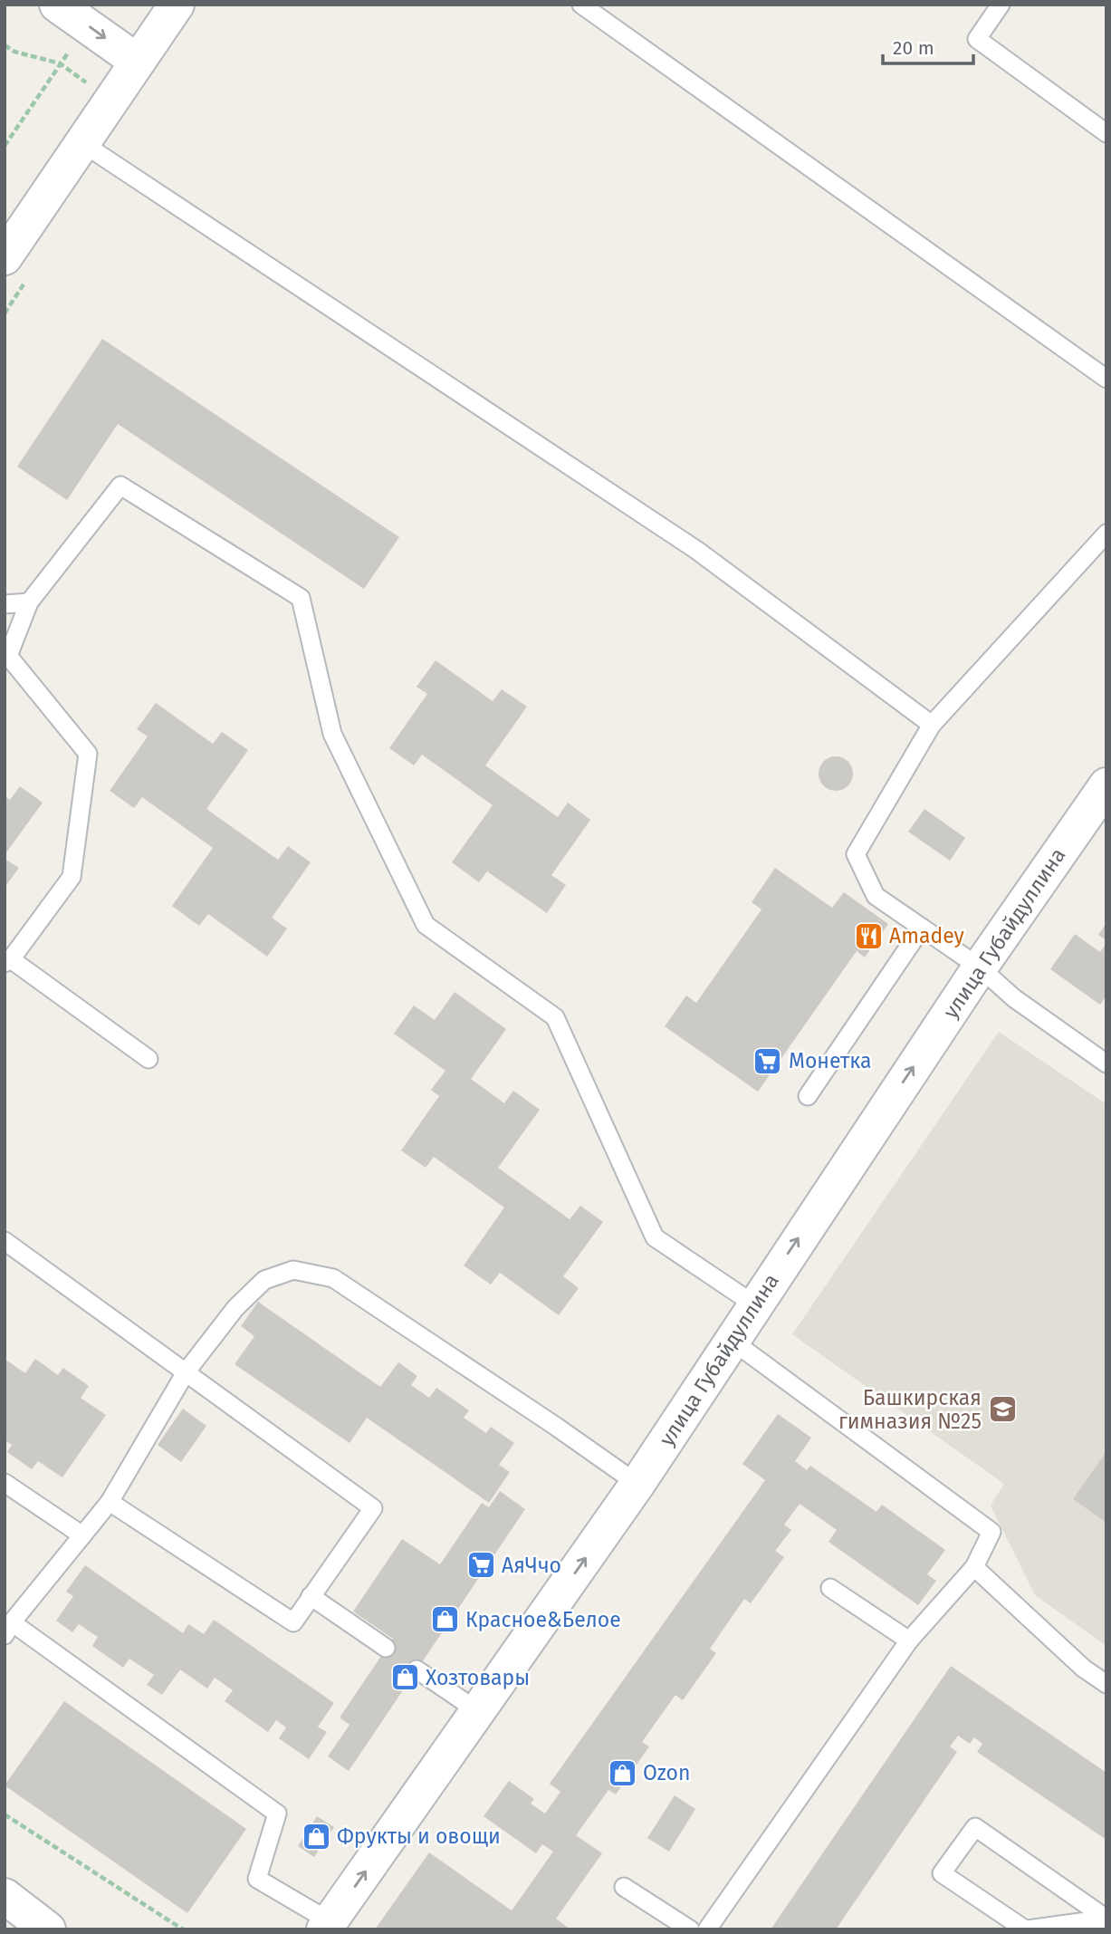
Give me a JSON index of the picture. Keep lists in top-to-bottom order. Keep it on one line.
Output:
{"streets":{"street":["улица Губайдуллина"]},"one_way":["улица Губайдуллина"],"places":{"restaurant":["Amadey"],"supermarket":["Монетка","АяЧчо"],"school or university":["Башкирская гимназия №25"],"shop":["Красное&Белое","Хозтовары","Ozon","Фрукты и овощи"]},"scale_bar":"20 m"}
